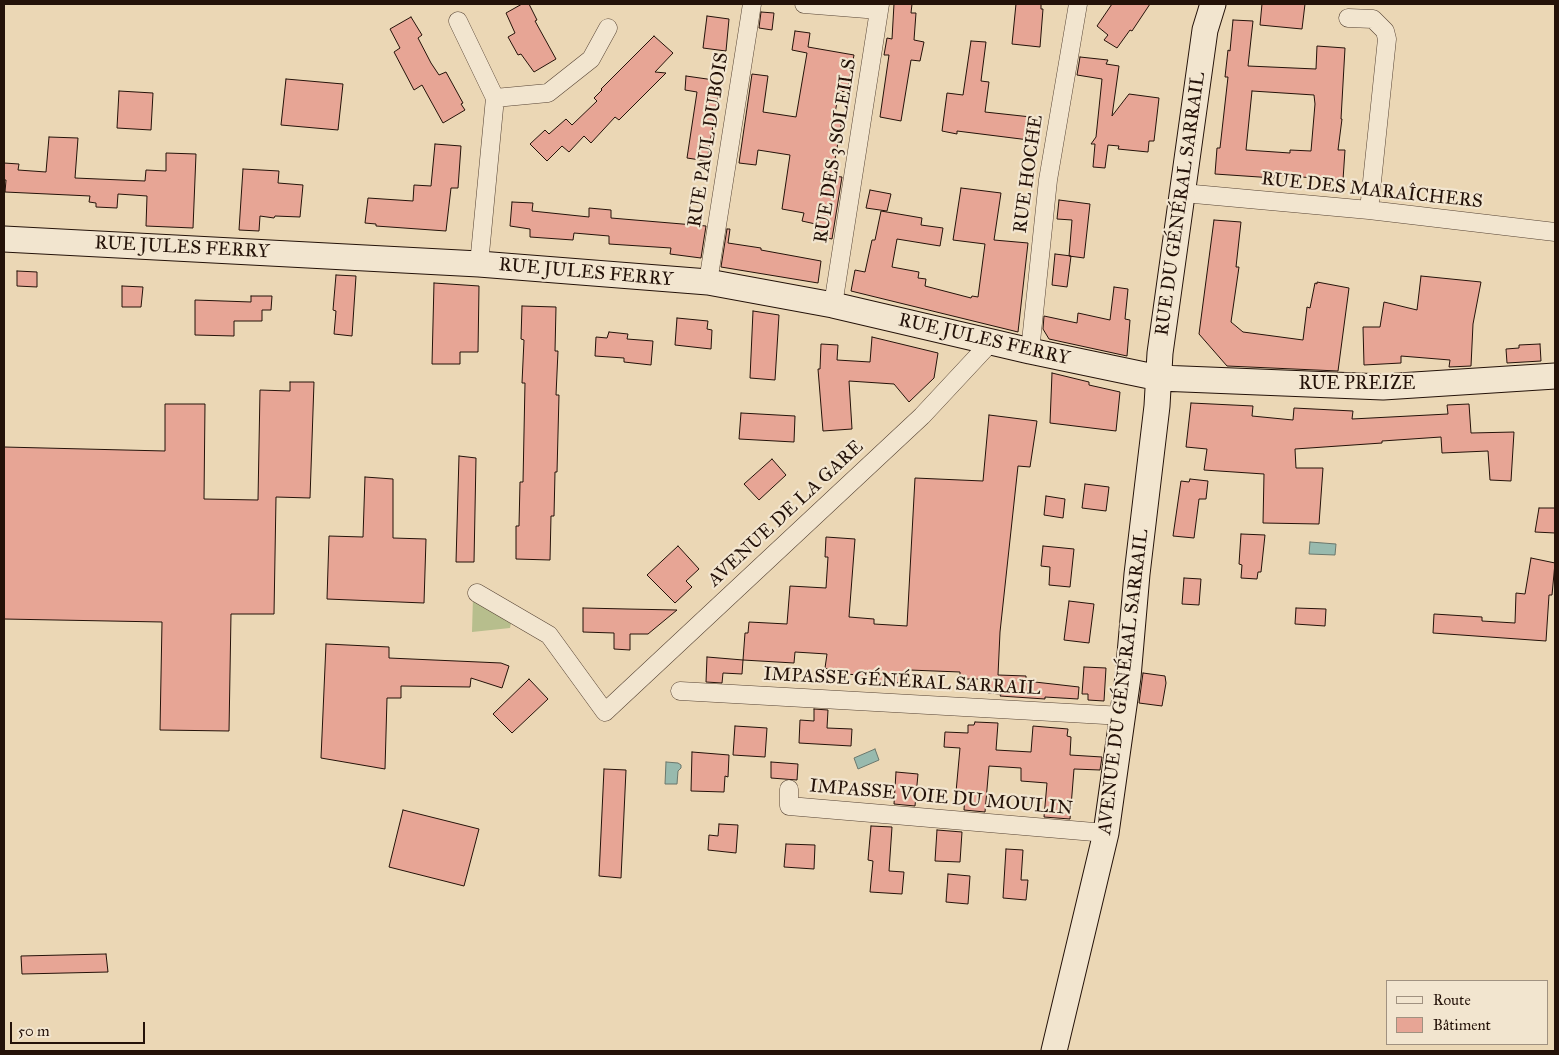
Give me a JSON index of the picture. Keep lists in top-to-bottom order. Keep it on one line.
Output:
{"streets":{"street":["RUE PAUL DUBOIS","RUE DES 3 SOLEILS","RUE HOCHE","RUE DES MARAÎCHERS","RUE DU GÉNÉRAL SARRAIL","RUE JULES FERRY","RUE PREIZE","AVENUE DE LA GARE","IMPASSE GÉNÉRAL SARRAIL","AVENUE DU GÉNÉRAL SARRAIL","IMPASSE VOIE DU MOULIN"]},"crossings":[["RUE PAUL DUBOIS","RUE JULES FERRY"],["RUE DES 3 SOLEILS","RUE JULES FERRY"],["RUE HOCHE","RUE JULES FERRY"],["RUE DES MARAÎCHERS","RUE DU GÉNÉRAL SARRAIL"],["RUE DU GÉNÉRAL SARRAIL","RUE JULES FERRY"],["RUE DU GÉNÉRAL SARRAIL","RUE PREIZE"],["RUE DU GÉNÉRAL SARRAIL","AVENUE DU GÉNÉRAL SARRAIL"],["RUE JULES FERRY","RUE PREIZE"],["RUE JULES FERRY","AVENUE DE LA GARE"],["RUE JULES FERRY","AVENUE DU GÉNÉRAL SARRAIL"],["RUE PREIZE","AVENUE DU GÉNÉRAL SARRAIL"],["IMPASSE GÉNÉRAL SARRAIL","AVENUE DU GÉNÉRAL SARRAIL"],["AVENUE DU GÉNÉRAL SARRAIL","IMPASSE VOIE DU MOULIN"]],"legend":["Route","Bâtiment"],"scale_bar":"50 m"}
